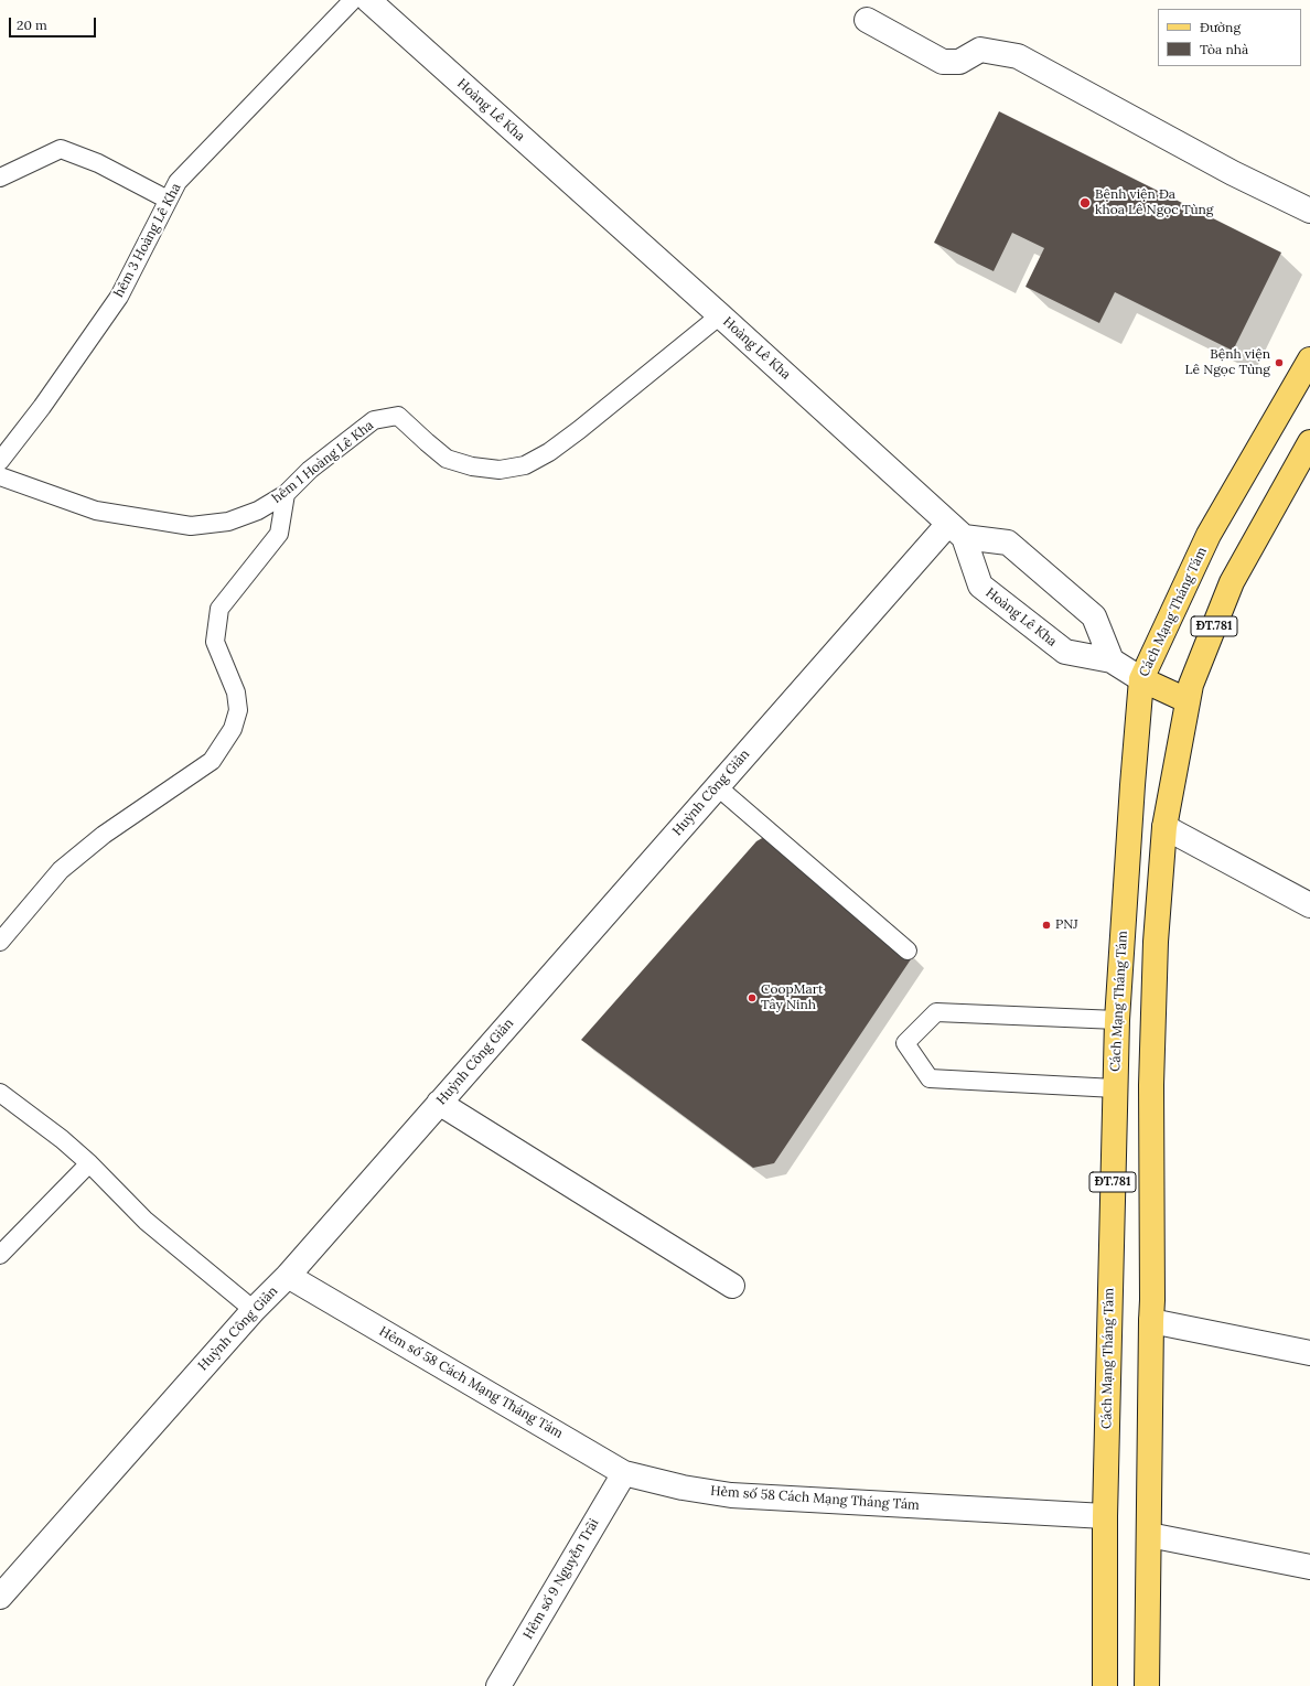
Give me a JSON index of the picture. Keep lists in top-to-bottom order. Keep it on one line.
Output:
{"streets":{"main road":["Cách Mạng Tháng Tám","ĐT.781"],"street":["Hoàng Lê Kha","Huỳnh Công Giản","Hẻm số 58 Cách Mạng Tháng Tám","Hẻm số 9 Nguyễn Trãi"],"lane":["hẻm 3 Hoàng Lê Kha","hẻm 1 Hoàng Lê Kha"]},"crossings":[["Hoàng Lê Kha","hẻm 1 Hoàng Lê Kha"],["Hoàng Lê Kha","Cách Mạng Tháng Tám"],["Hoàng Lê Kha","Huỳnh Công Giản"],["Cách Mạng Tháng Tám","Hẻm số 58 Cách Mạng Tháng Tám"],["Huỳnh Công Giản","Hẻm số 58 Cách Mạng Tháng Tám"],["Hẻm số 58 Cách Mạng Tháng Tám","Hẻm số 9 Nguyễn Trãi"]],"places":["Bệnh viện Đa khoa Lê Ngọc Tùng","Bệnh viện Lê Ngọc Tùng","PNJ","CoopMart Tây Ninh"],"legend":["Đường","Tòa nhà"],"scale_bar":"20 m"}
